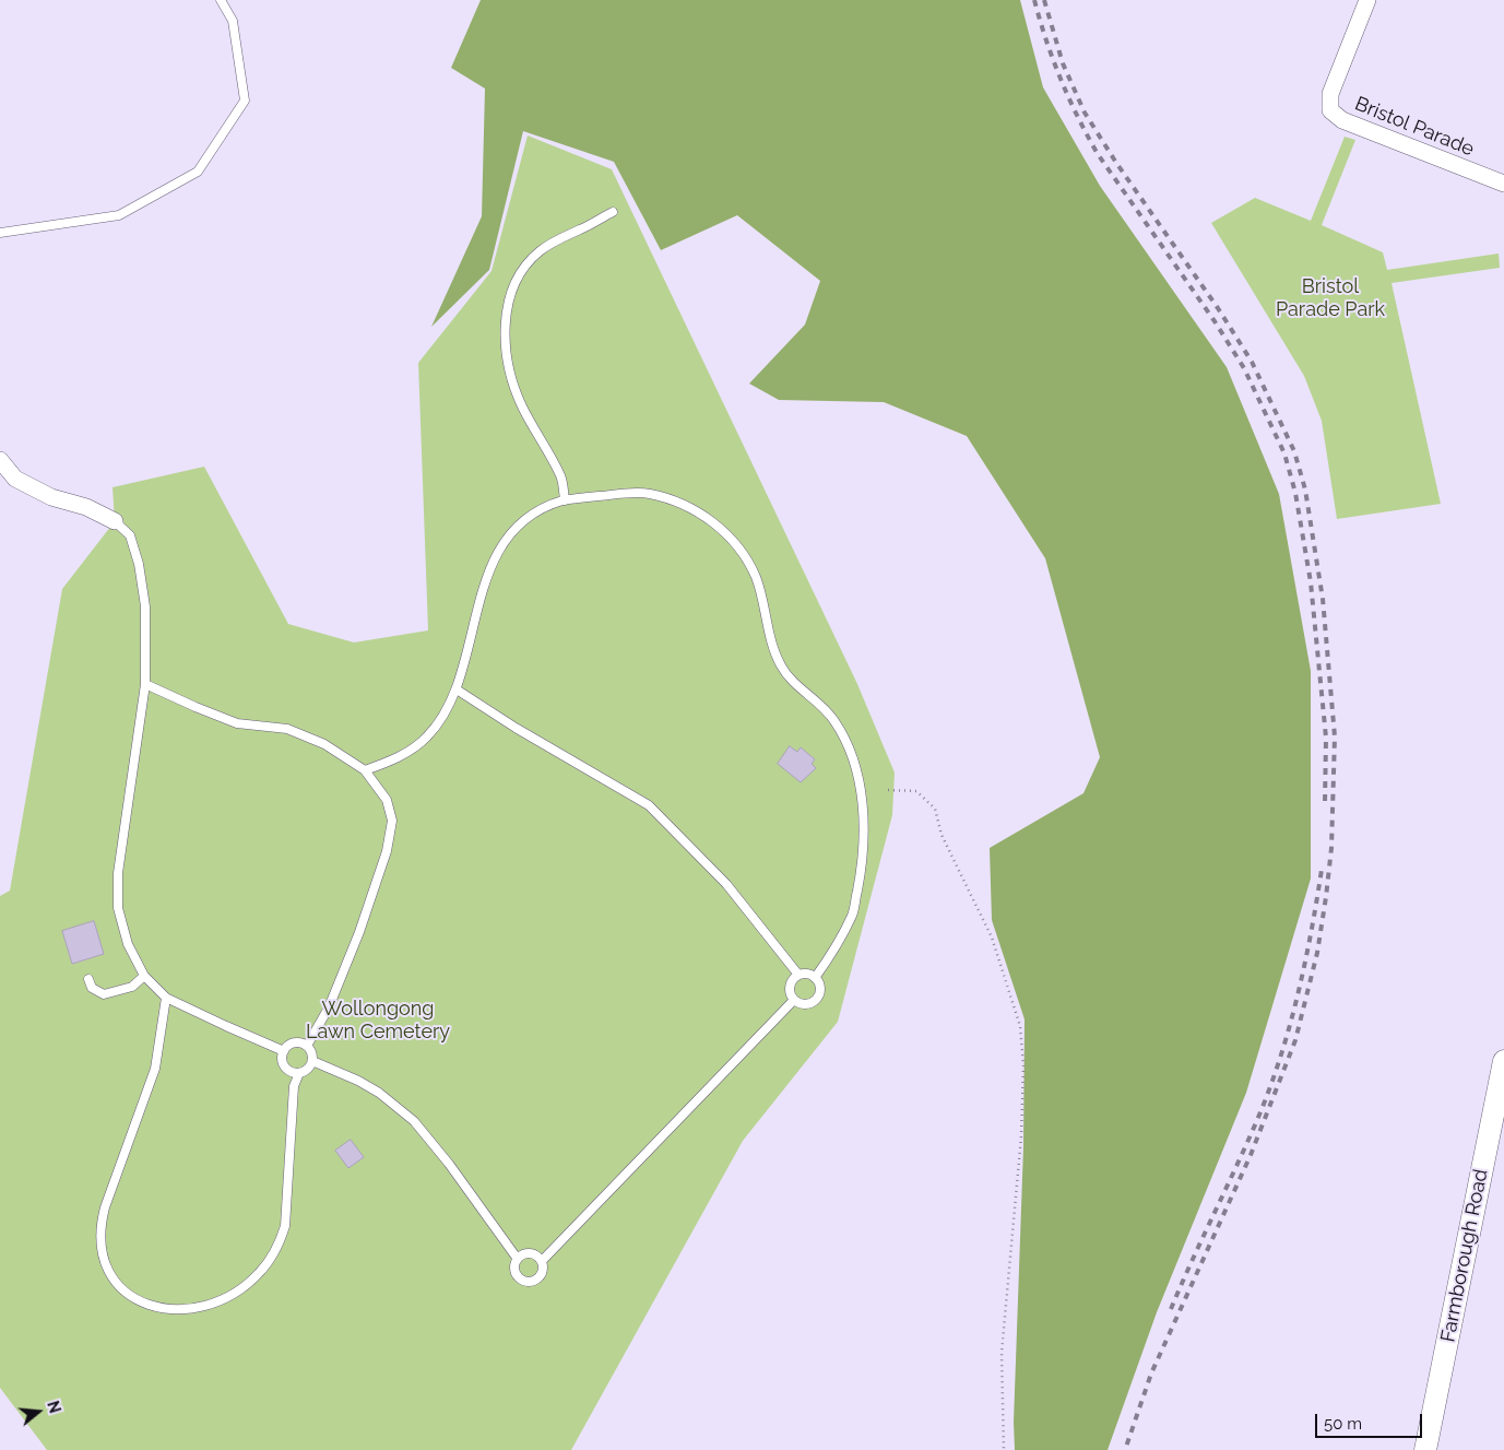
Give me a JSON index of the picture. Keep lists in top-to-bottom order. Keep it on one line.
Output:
{"streets":{"street":["Bristol Parade","Farmborough Road"]},"parks":["Bristol Parade Park","Wollongong Lawn Cemetery"],"scale_bar":"50 m","north":"right"}
